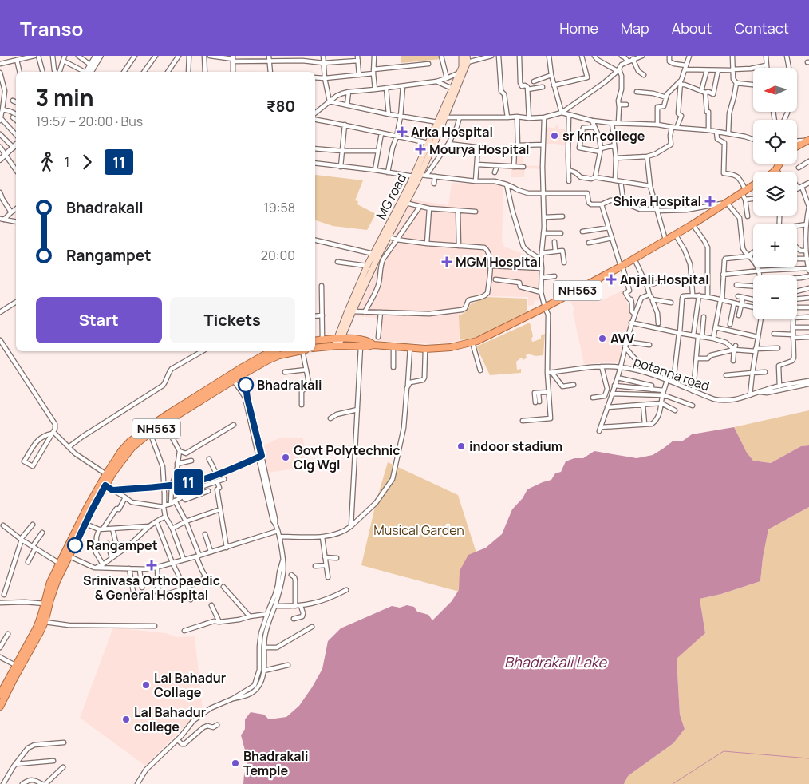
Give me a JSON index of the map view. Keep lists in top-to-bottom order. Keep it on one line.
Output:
{"streets":{"highway":["NH563"],"main road":["MG road"],"street":["potanna road"]},"crossings":[["MG road","NH563"]],"water":["Bhadrakali Lake"],"parks":["Musical Garden"],"places":{"health":["Arka Hospital","Mourya Hospital","Shiva Hospital","MGM Hospital","Anjali Hospital","Srinivasa Orthopaedic & General Hospital"],"other":["sr knr college","AVV","Bhadrakali","indoor stadium","Govt Polytechnic Clg Wgl","Rangampet","Lal Bahadur Collage","Lal Bahadur college","Bhadrakali Temple"]},"lines":["bus line 11"],"north":"left","page":{"header":"Transo","nav":["Home","Map","About","Contact"],"on_map":"11","map_buttons":["+","−"],"heading":["3 min","19:57 – 20:00 · Bus","₹80"],"legs":["1","11"],"list":[{"name":"Bhadrakali","value":"19:58"},{"name":"Rangampet","value":"20:00"}],"buttons":["Start","Tickets"]}}
